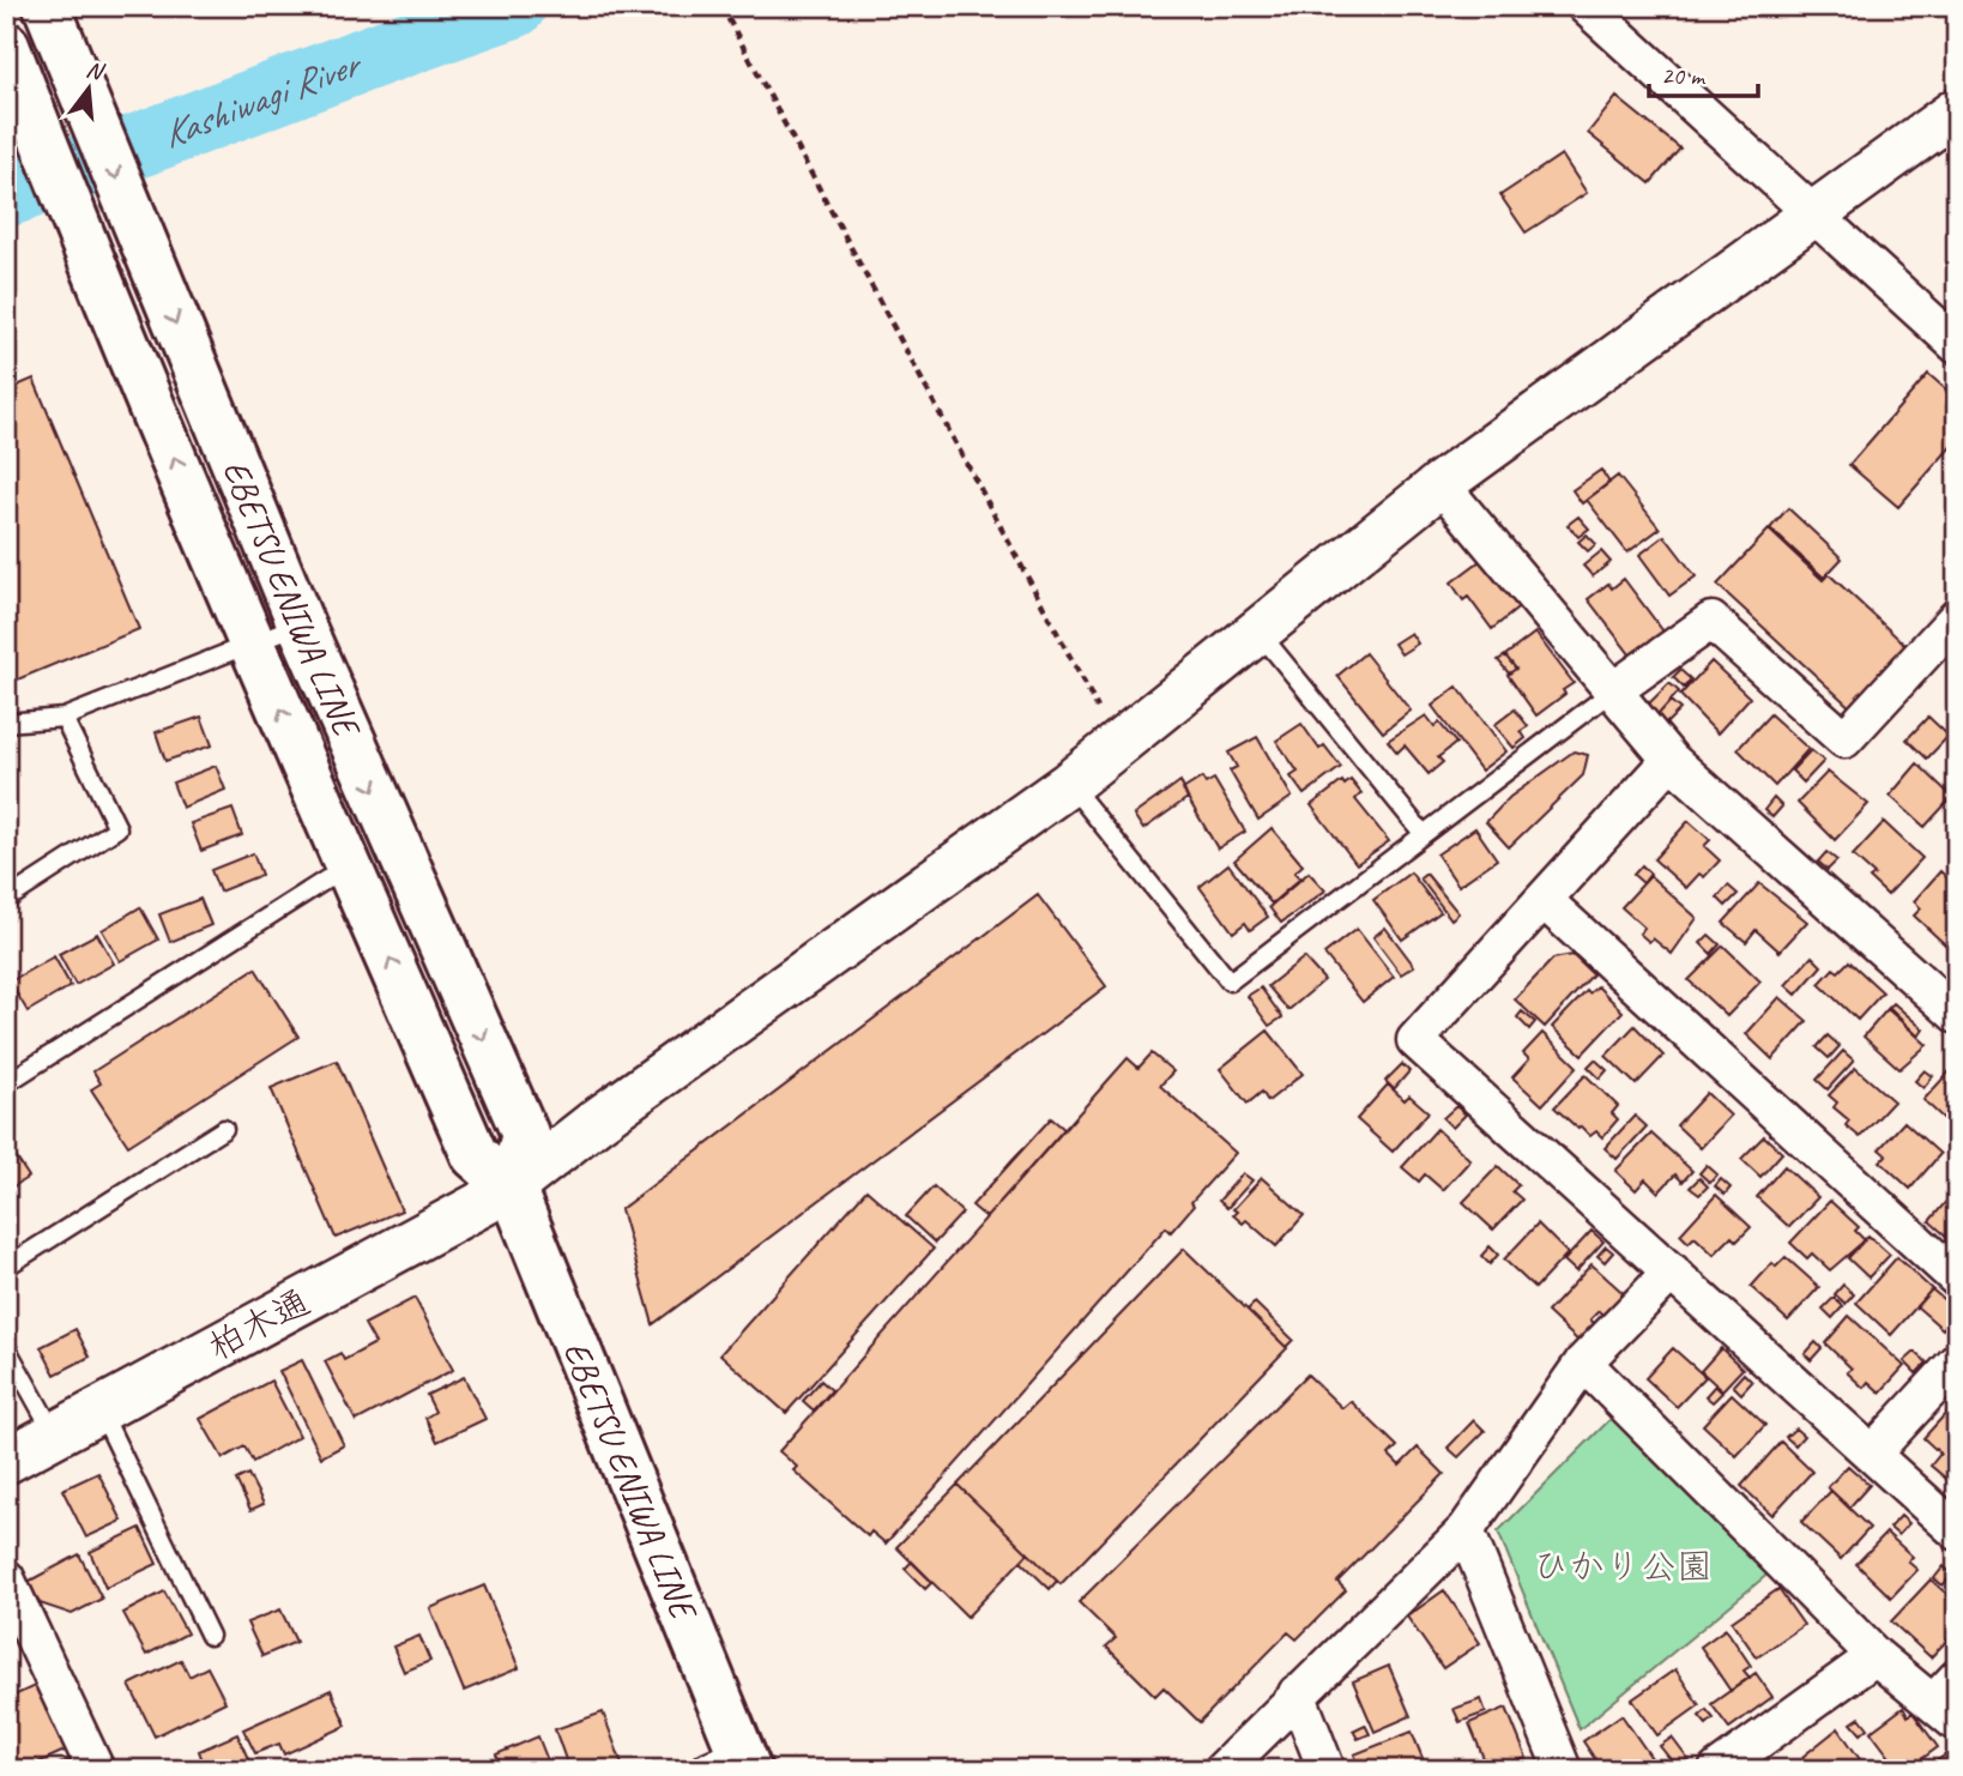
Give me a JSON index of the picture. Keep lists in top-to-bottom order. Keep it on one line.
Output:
{"streets":{"main road":["EBETSU ENIWA LINE"],"street":["柏木通"]},"crossings":[["EBETSU ENIWA LINE","柏木通"]],"water":["Kashiwagi River"],"parks":["ひかり公園"],"scale_bar":"20 m","north":"top"}
